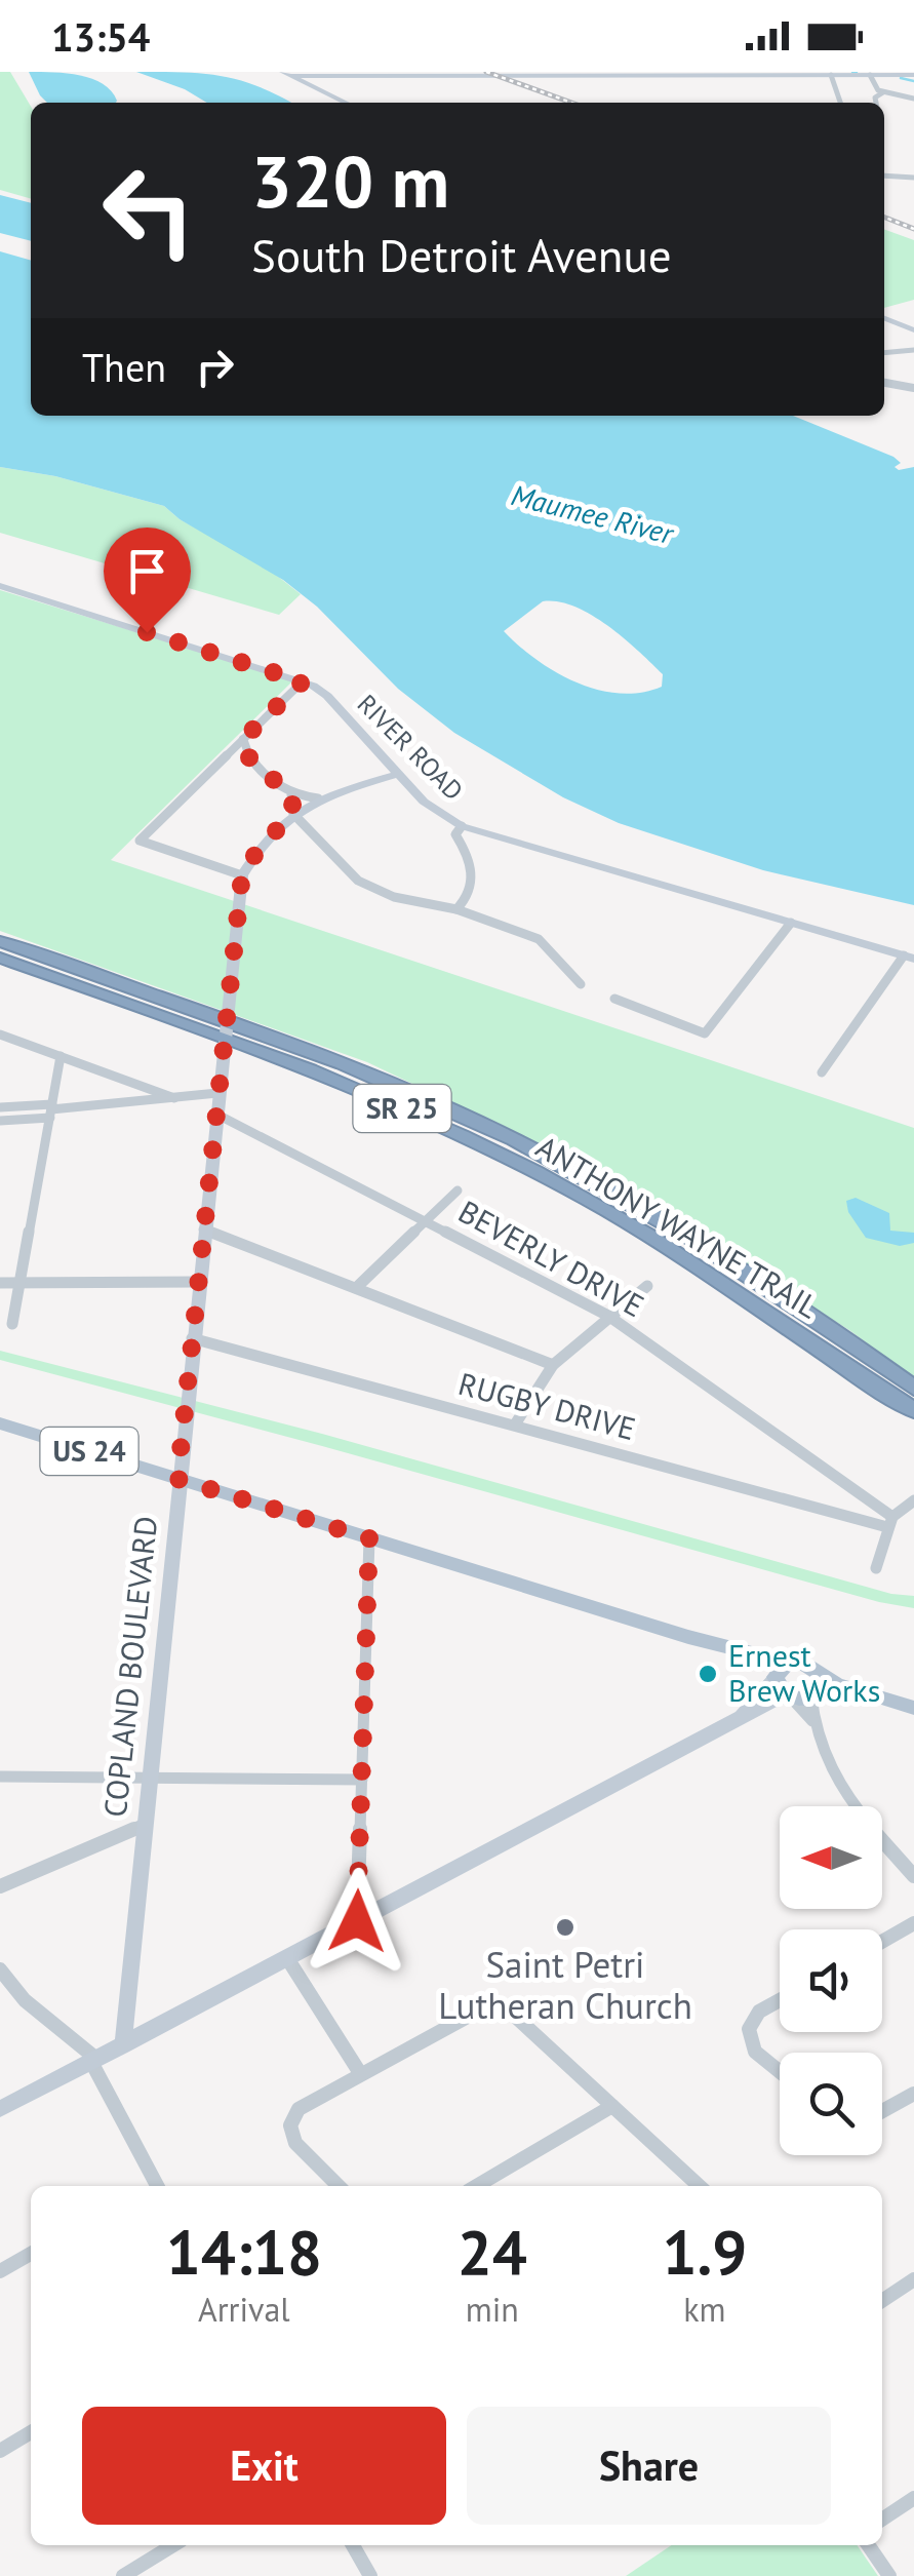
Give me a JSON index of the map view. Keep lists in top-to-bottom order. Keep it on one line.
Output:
{"streets":{"highway":["SR 25","ANTHONY WAYNE TRAIL"],"main road":["US 24"],"street":["RIVER ROAD","BEVERLY DRIVE","RUGBY DRIVE","COPLAND BOULEVARD"]},"crossings":[["ANTHONY WAYNE TRAIL","COPLAND BOULEVARD"],["BEVERLY DRIVE","RUGBY DRIVE"],["BEVERLY DRIVE","COPLAND BOULEVARD"],["RUGBY DRIVE","COPLAND BOULEVARD"],["US 24","COPLAND BOULEVARD"]],"water":["Maumee River"],"places":["Ernest Brew Works","Saint Petri Lutheran Church"],"north":"left","page":{"status":"13:54","turn":["320 m","South Detroit Avenue"],"then":"Then","eta":["14:18","Arrival","24","min","1.9","km"],"buttons":["Exit","Share"]}}
